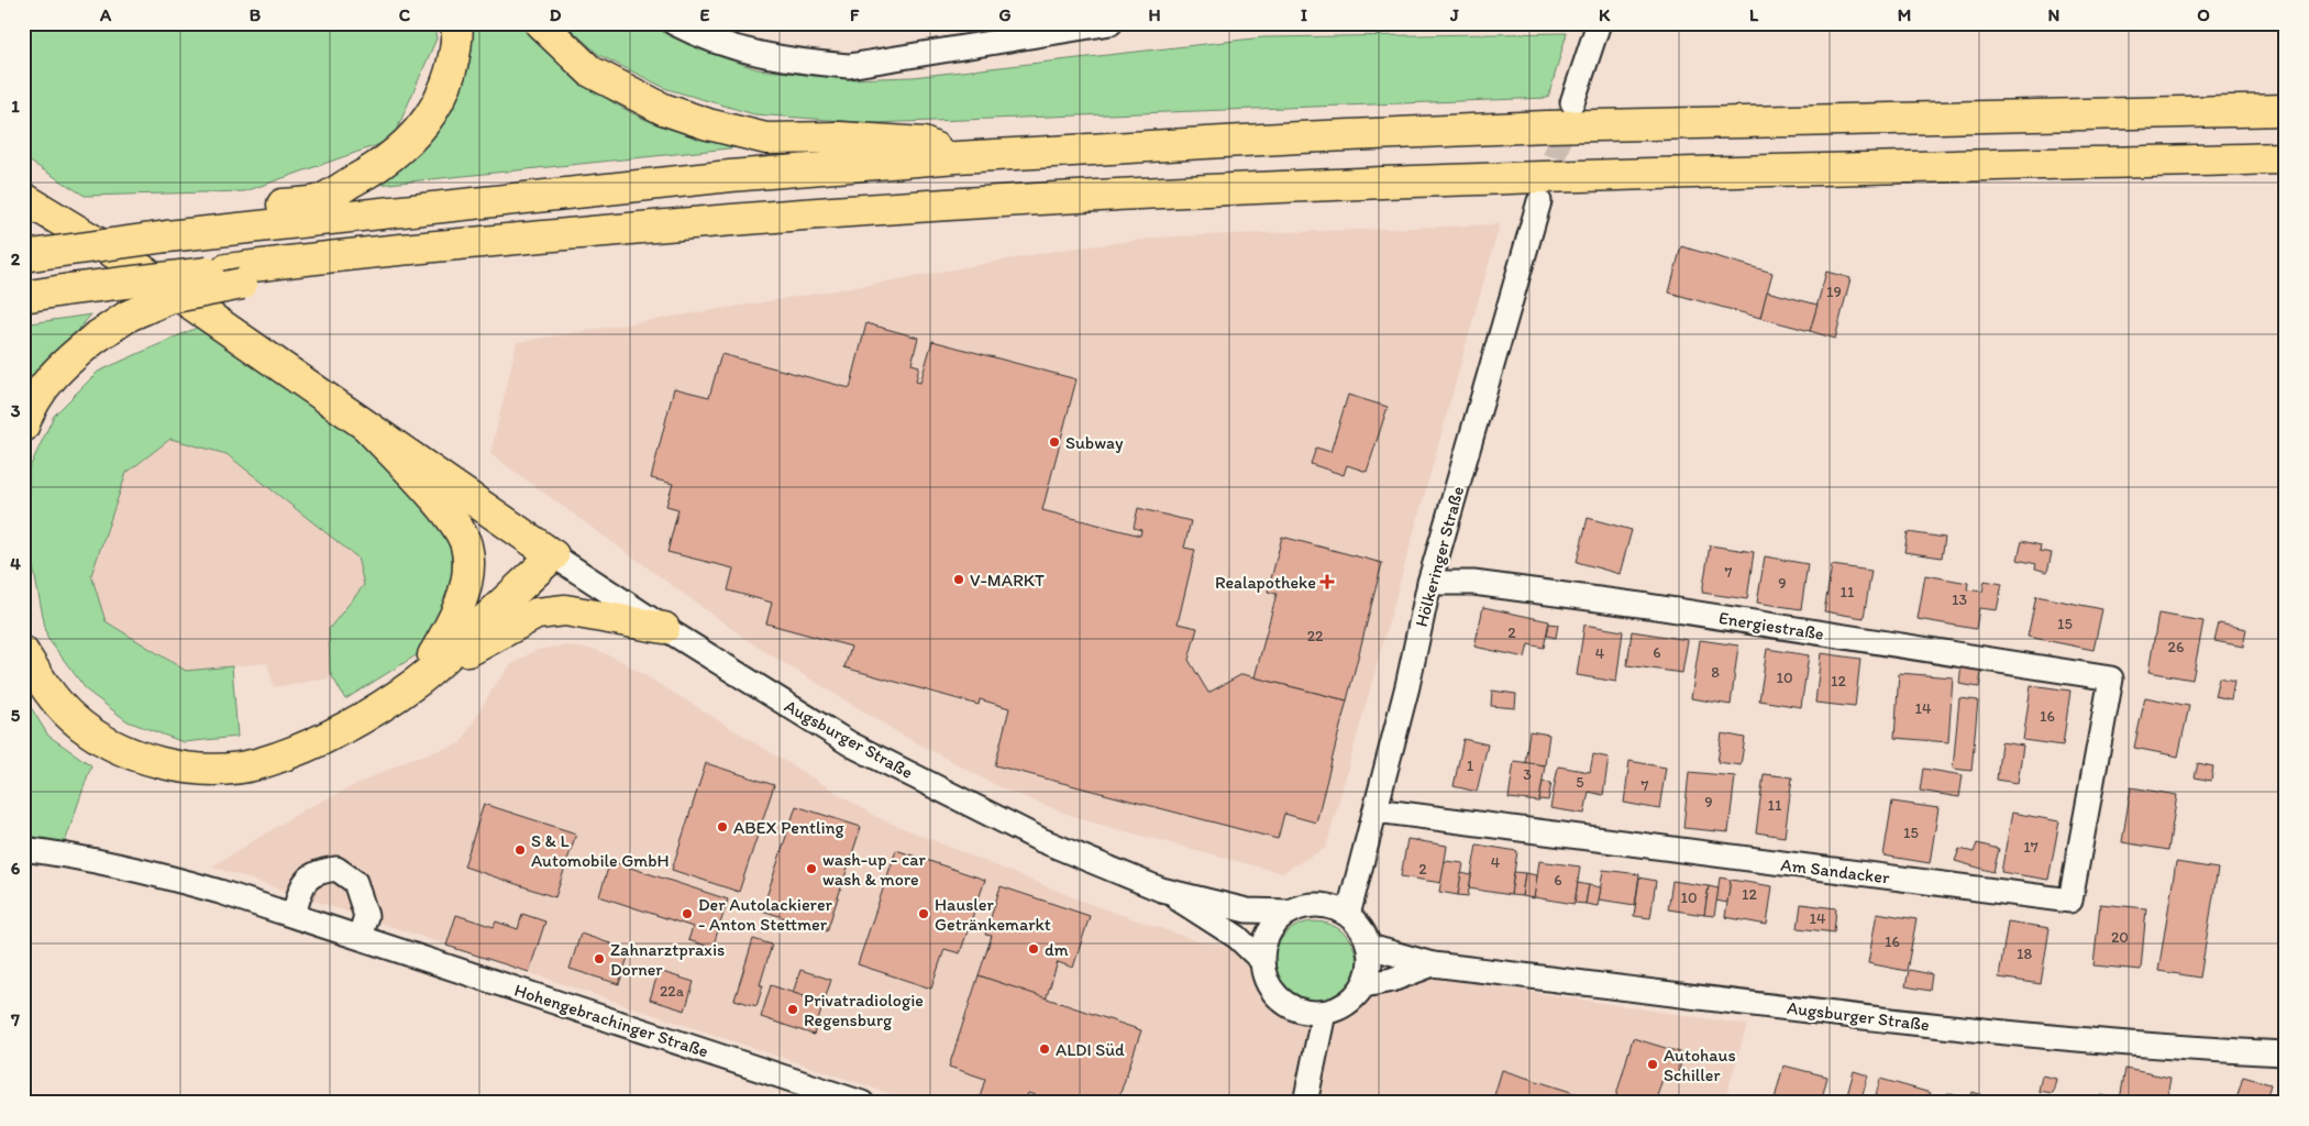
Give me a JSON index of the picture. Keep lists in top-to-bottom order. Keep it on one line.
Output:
{"streets":{"street":["Hölkeringer Straße","Energiestraße","Augsburger Straße","Am Sandacker","Hohengebrachinger Straße"]},"crossings":[["Hölkeringer Straße","Energiestraße"],["Hölkeringer Straße","Augsburger Straße"],["Hölkeringer Straße","Am Sandacker"],["Energiestraße","Am Sandacker"]],"places":{"other":["Subway","V-MARKT","ABEX Pentling","S & L Automobile GmbH","wash-up - car wash & more","Der Autolackierer - Anton Stettmer","Hausler Getränkemarkt","dm","Zahnarztpraxis Dorner","Privatradiologie Regensburg","ALDI Süd","Autohaus Schiller"],"health":["Realapotheke"]},"house_numbers":["19","7","9","11","13","15","2","22","26","6","4","8","10","12","14","16","1","3","5","7","9","11","15","17","4","2","6","12","10","14","20","16","18","22a"],"grid":{"columns":["A","B","C","D","E","F","G","H","I","J","K","L","M","N","O"],"rows":["1","2","3","4","5","6","7"]}}
